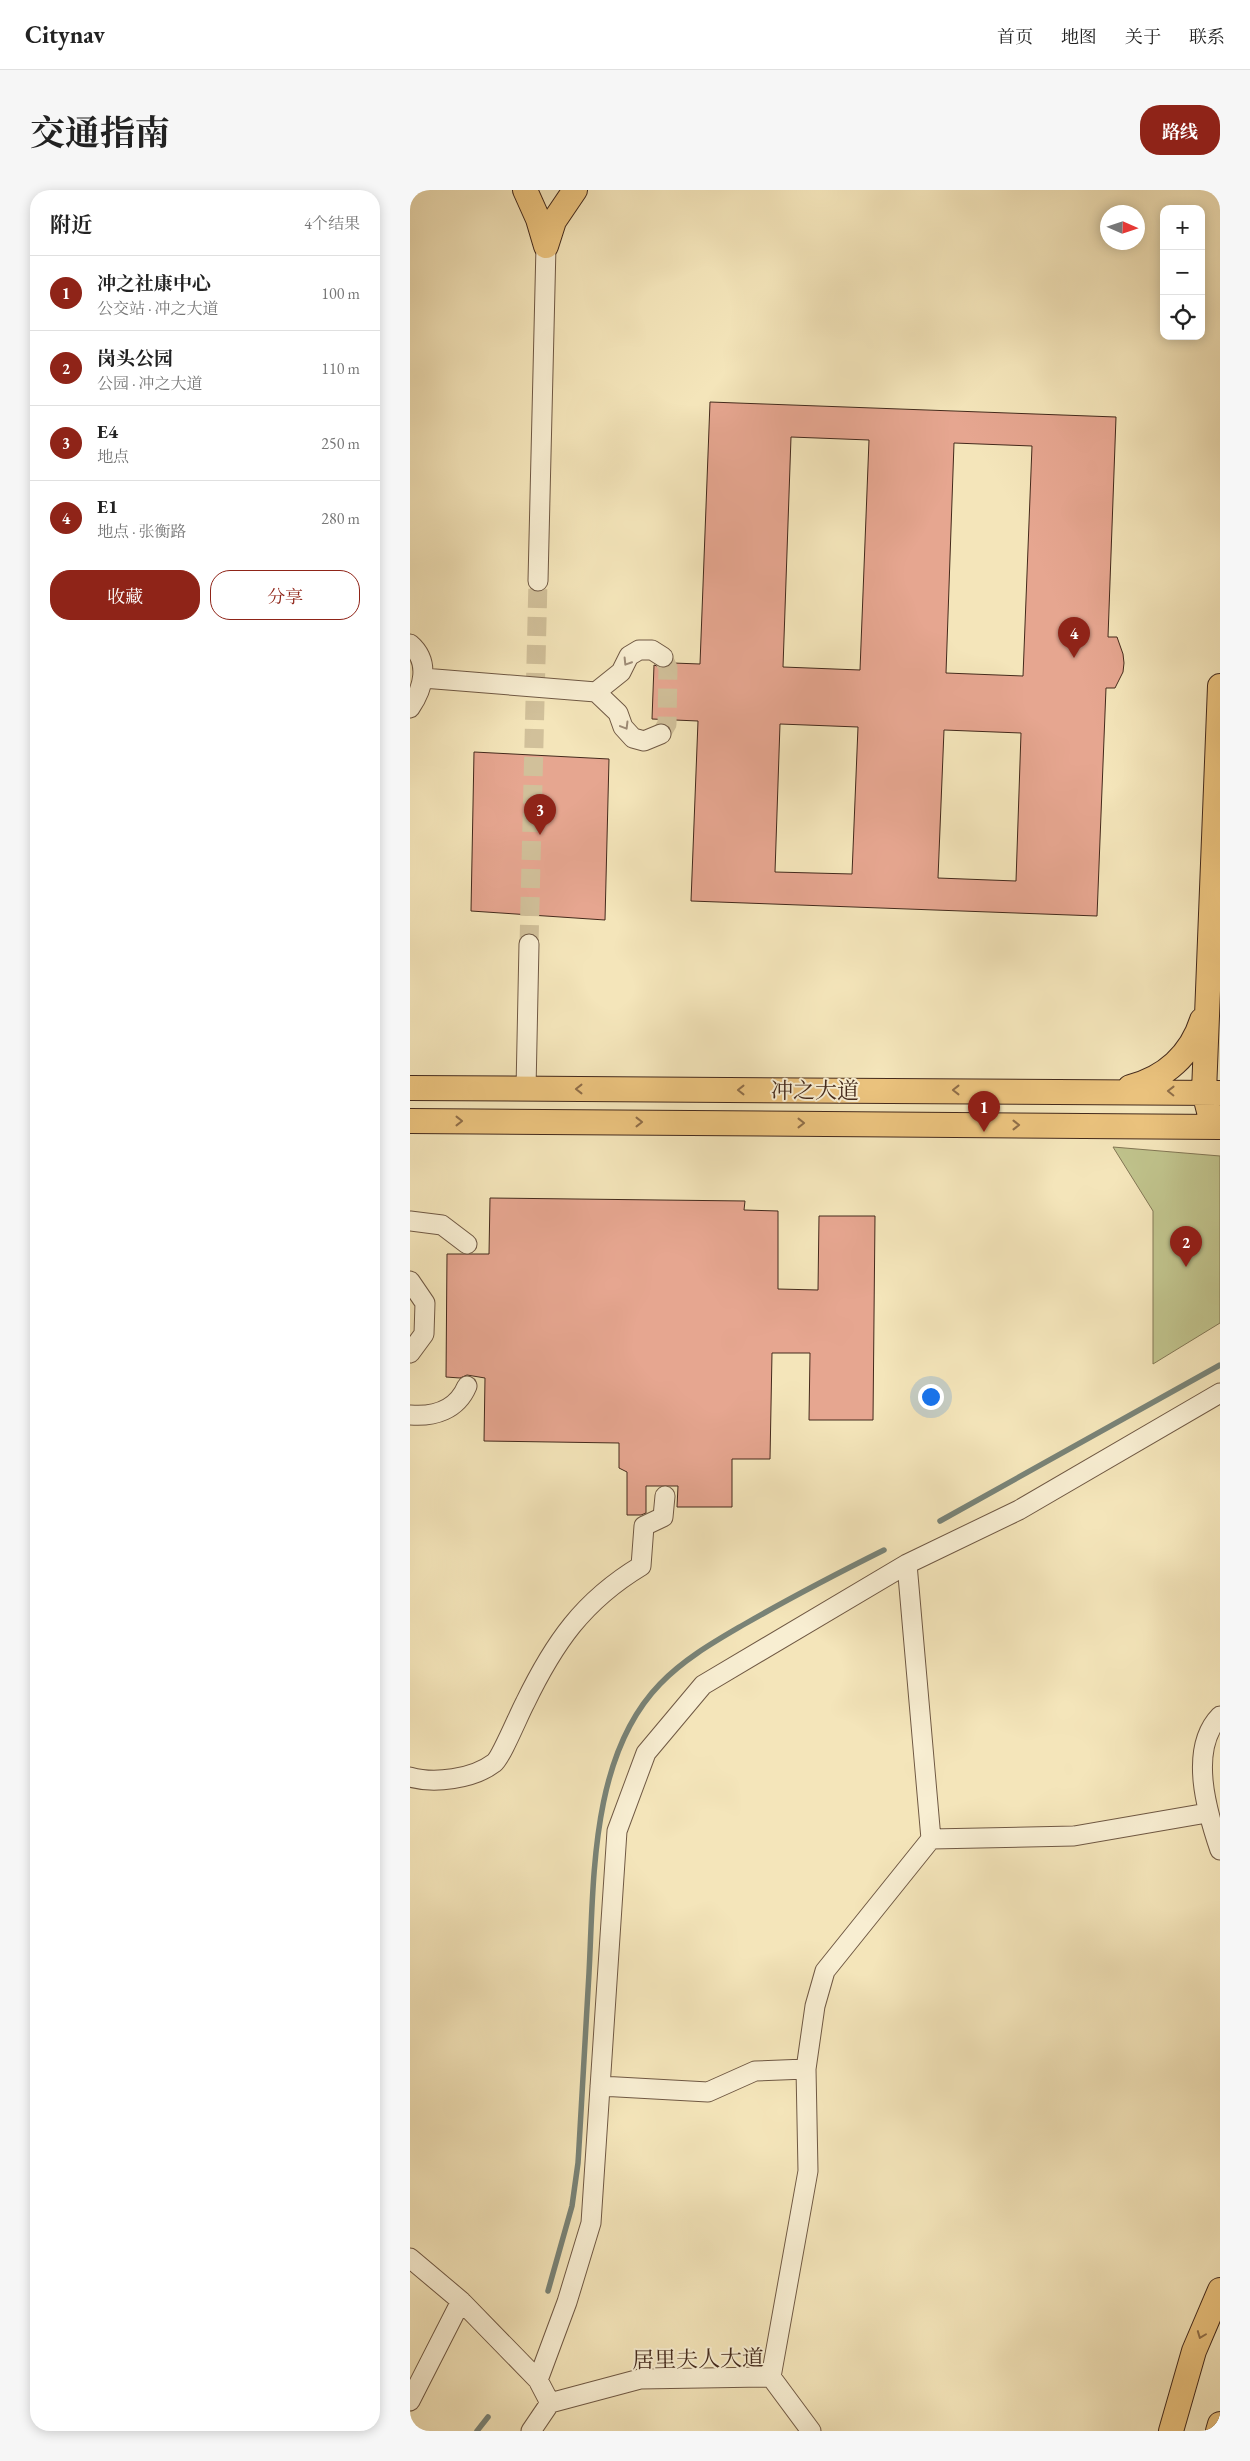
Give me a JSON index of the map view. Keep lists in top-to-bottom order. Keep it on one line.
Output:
{"streets":{"main road":["冲之大道"],"street":["居里夫人大道"]},"north":"right","page":{"header":"Citynav","nav":["首页","地图","关于","联系"],"title":"交通指南","buttons":["路线",["收藏","分享"]],"heading":["附近","4个结果"],"map_buttons":["+","−"],"list":[{"mark":"1","name":"冲之社康中心","note":"公交站 · 冲之大道","value":"100 m"},{"mark":"2","name":"岗头公园","note":"公园 · 冲之大道","value":"110 m"},{"mark":"3","name":"E4","note":"地点","value":"250 m"},{"mark":"4","name":"E1","note":"地点 · 张衡路","value":"280 m"}],"pins":["4","3","1","2"]}}
